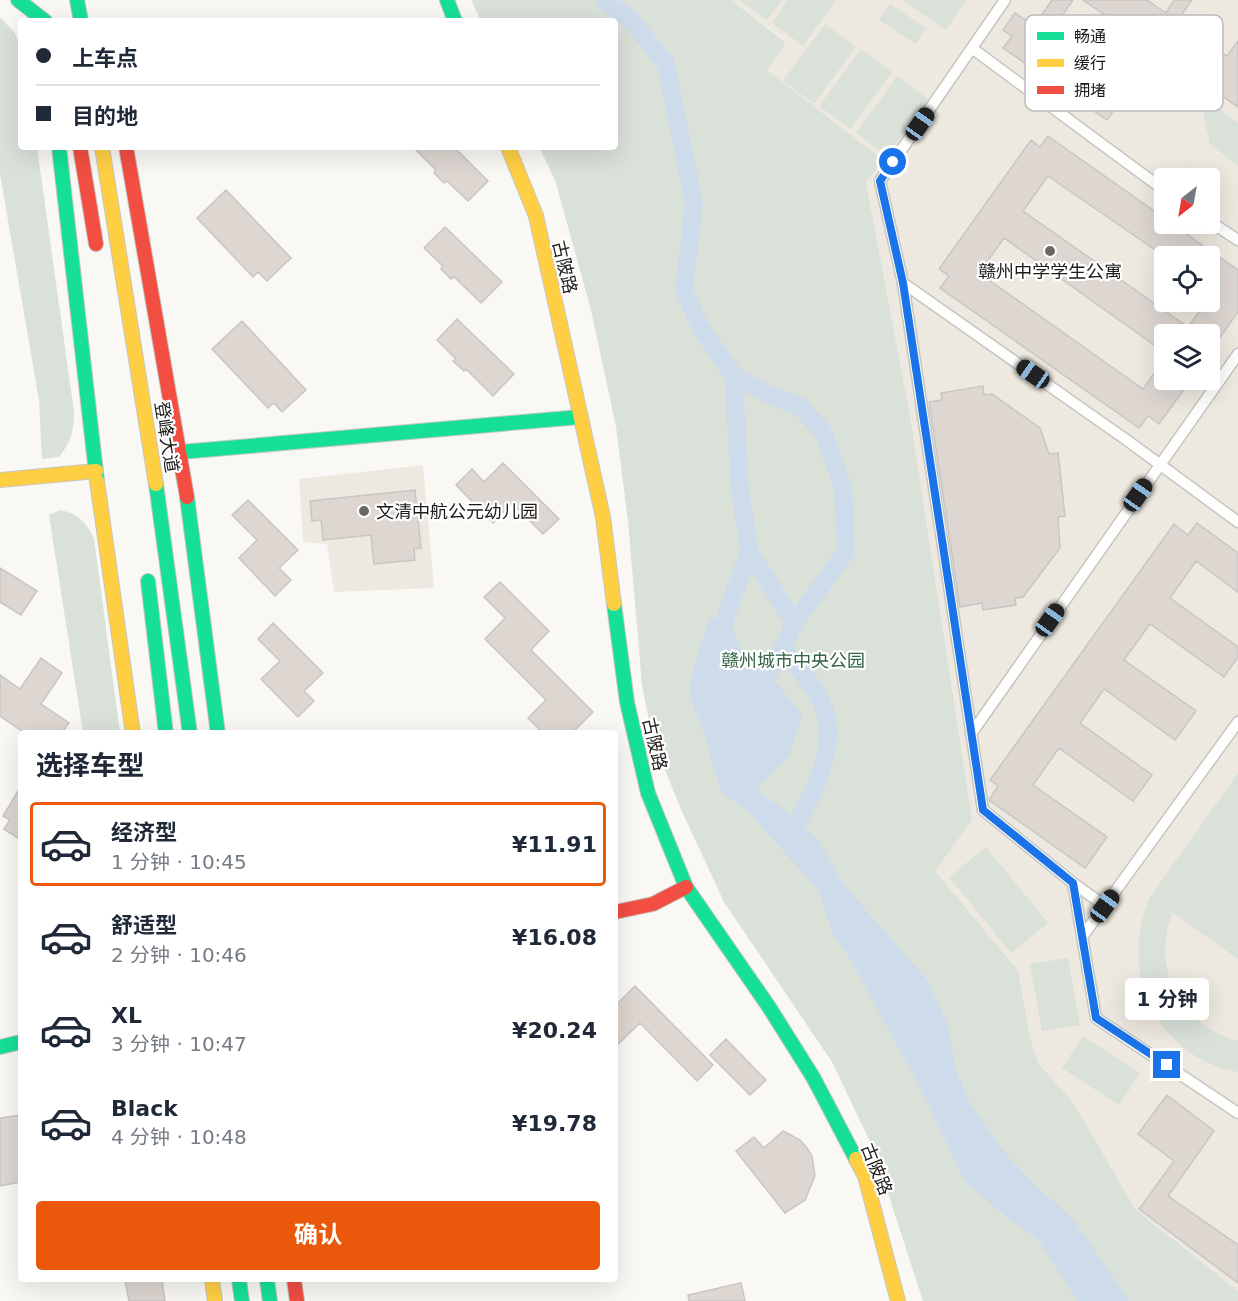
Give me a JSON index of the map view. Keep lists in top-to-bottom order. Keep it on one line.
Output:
{"streets":{"street":["古陂路","登峰大道"]},"parks":["赣州城市中央公园"],"places":["赣州中学学生公寓","文清中航公元幼儿园"],"legend":["畅通","缓行","拥堵"],"north":"bottom left","page":{"banner":["上车点","目的地"],"heading":"选择车型","list":[{"name":"经济型","note":"1 分钟 · 10:45","value":"¥11.91"},{"name":"舒适型","note":"2 分钟 · 10:46","value":"¥16.08"},{"name":"XL","note":"3 分钟 · 10:47","value":"¥20.24"},{"name":"Black","note":"4 分钟 · 10:48","value":"¥19.78"}],"bubble":"1 分钟","buttons":"确认"}}
